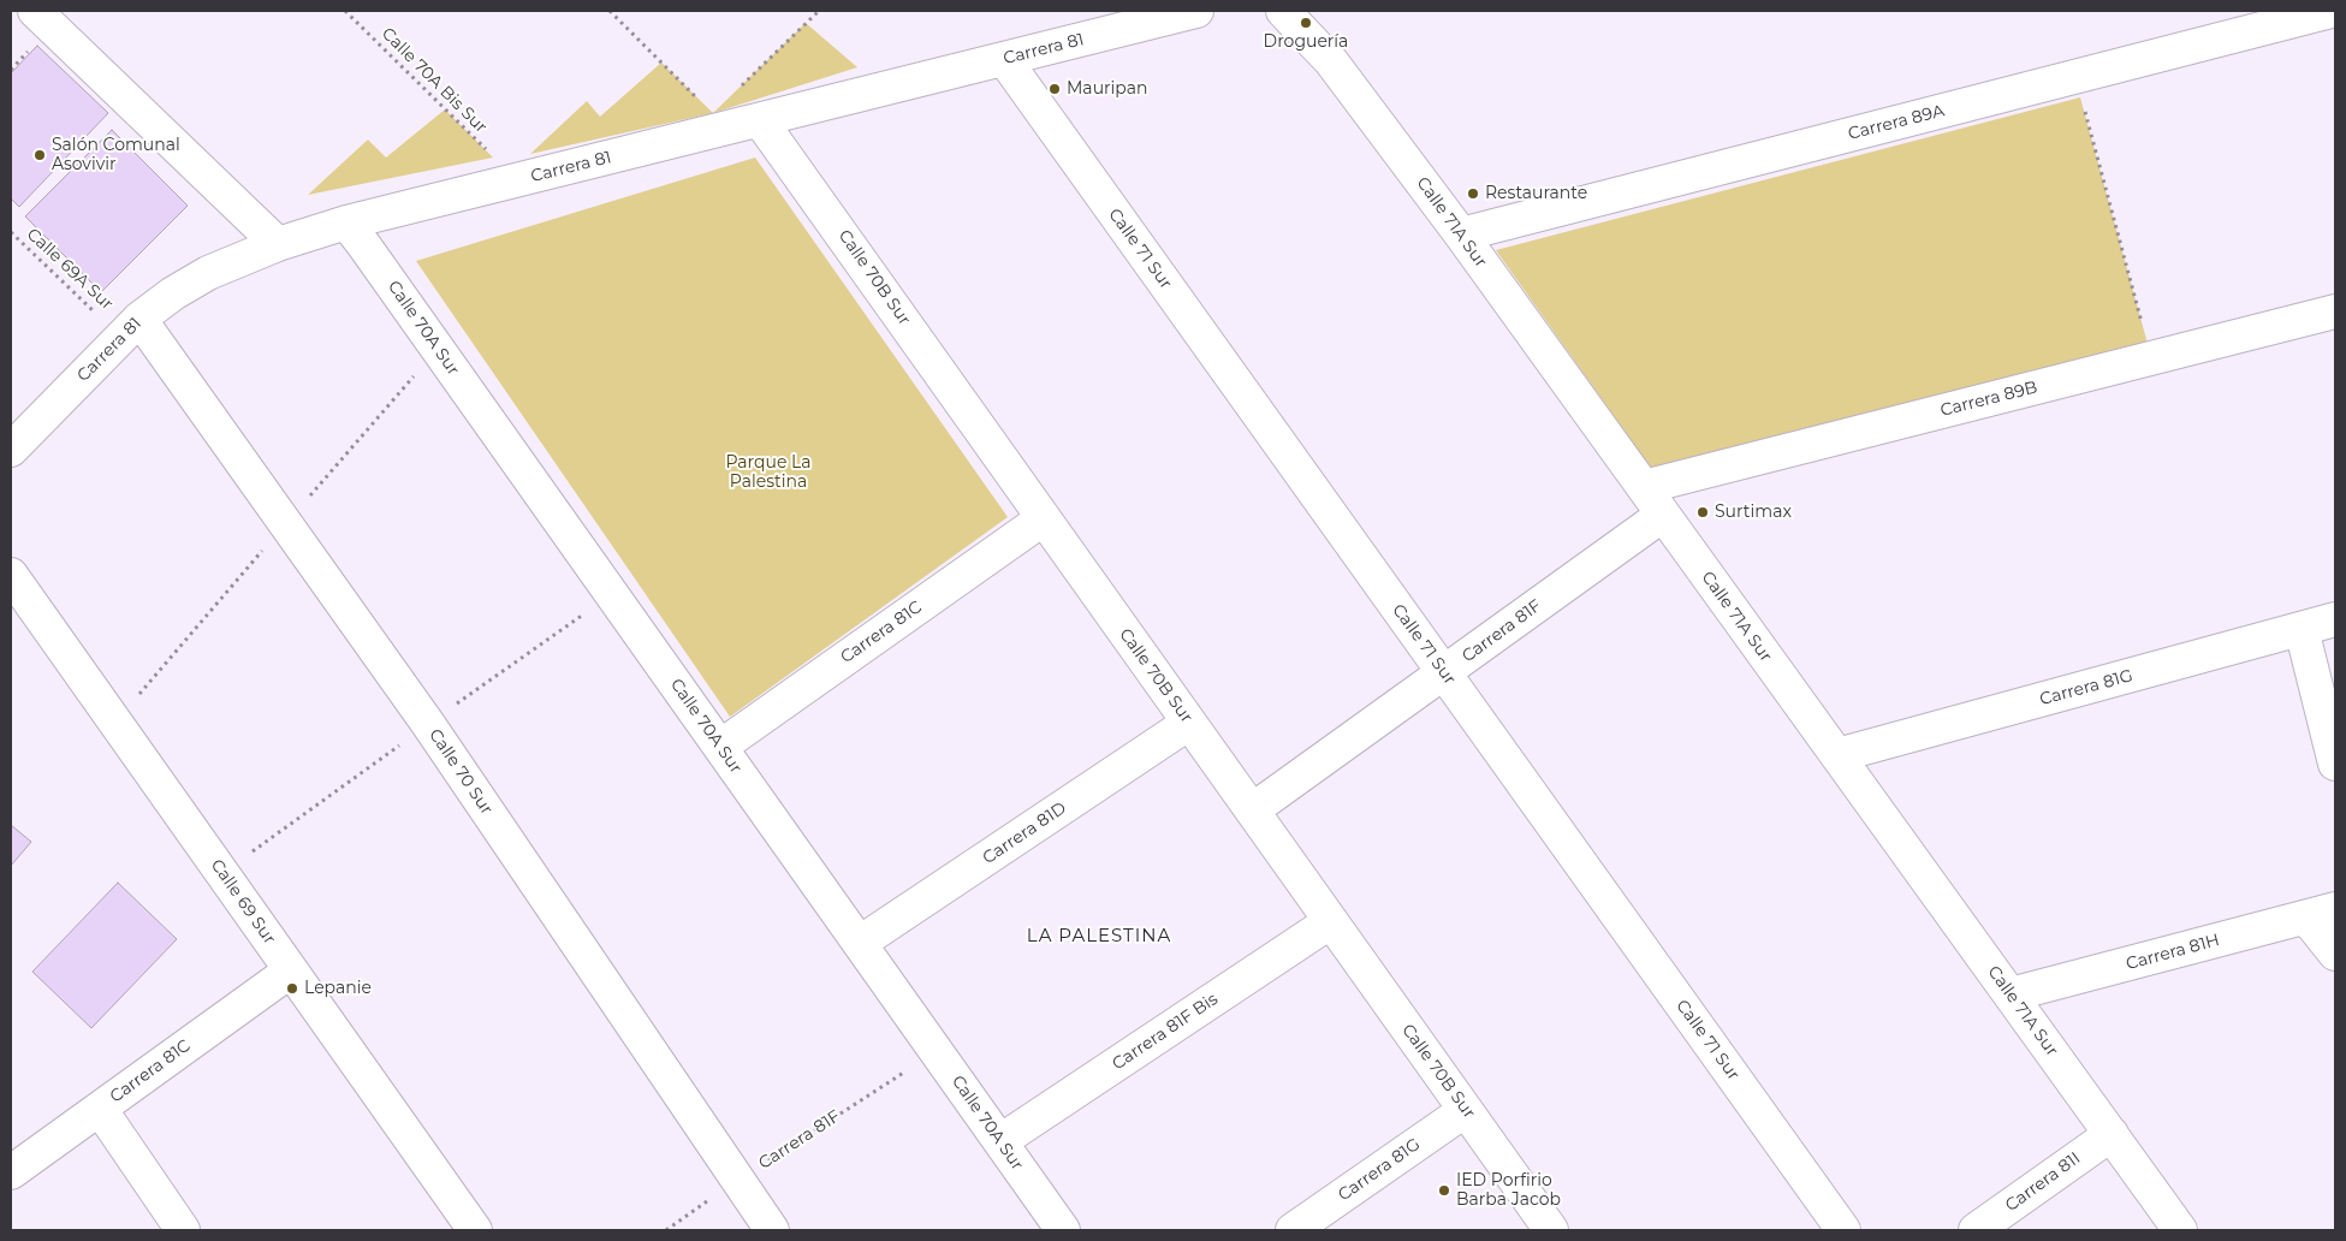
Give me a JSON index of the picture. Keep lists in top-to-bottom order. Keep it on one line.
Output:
{"streets":{"street":["Carrera 81","Carrera 89A","Calle 71A Sur","Calle 71 Sur","Calle 70B Sur","Calle 70A Sur","Carrera 89B","Carrera 81F","Carrera 81C","Carrera 81G","Calle 70 Sur","Carrera 81D","Calle 69 Sur","Carrera 81H","Carrera 81F Bis","Carrera 81I"],"path":["Calle 70A Bis Sur","Calle 69A Sur"]},"crossings":[["Carrera 81","Calle 71 Sur"],["Carrera 81","Calle 70B Sur"],["Carrera 81","Calle 70A Sur"],["Carrera 81","Calle 70 Sur"],["Carrera 89A","Calle 71A Sur"],["Calle 71A Sur","Carrera 89B"],["Calle 71A Sur","Carrera 81F"],["Calle 71A Sur","Carrera 81G"],["Calle 71A Sur","Carrera 81H"],["Calle 71A Sur","Carrera 81I"],["Calle 71 Sur","Carrera 81F"],["Calle 70B Sur","Carrera 81F"],["Calle 70B Sur","Carrera 81C"],["Calle 70B Sur","Carrera 81G"],["Calle 70B Sur","Carrera 81D"],["Calle 70B Sur","Carrera 81F Bis"],["Calle 70A Sur","Carrera 81F"],["Calle 70A Sur","Carrera 81C"],["Calle 70A Sur","Carrera 81D"],["Calle 70A Sur","Carrera 81F Bis"],["Carrera 81F","Calle 70 Sur"],["Carrera 81C","Calle 69 Sur"]],"districts":["LA PALESTINA"],"parks":["Parque La Palestina"],"places":["Droguería","Mauripan","Salón Comunal Asovivir","Restaurante","Surtimax","Lepanie","IED Porfirio Barba Jacob"]}
